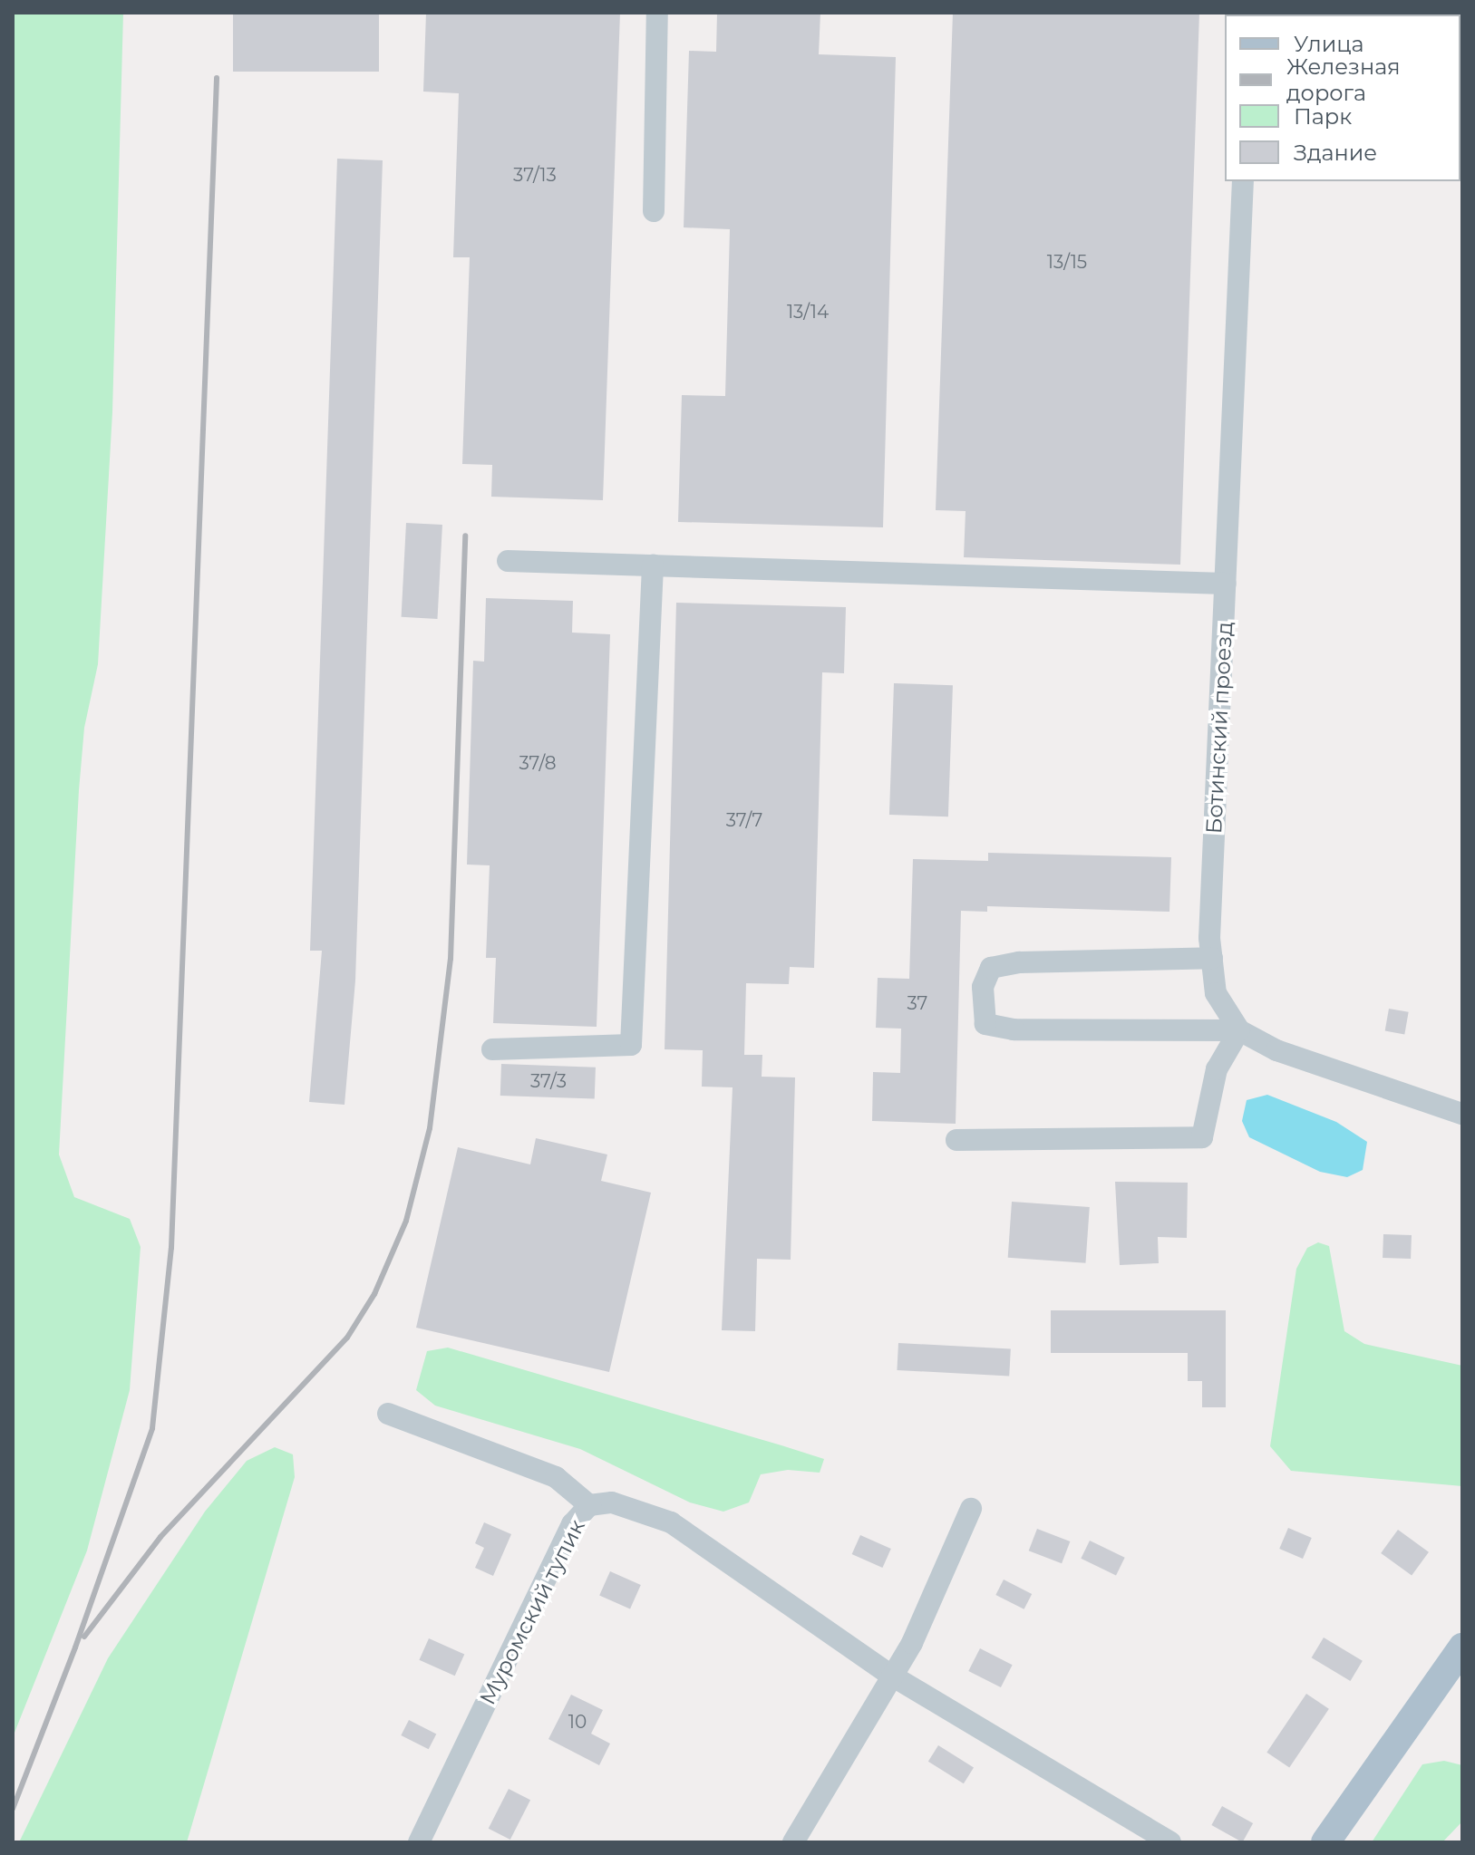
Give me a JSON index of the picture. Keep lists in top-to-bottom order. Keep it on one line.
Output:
{"streets":{"street":["Ботинский проезд","Муромский тупик"]},"house_numbers":["37/13","13/15","13/14","37/8","37/7","37","37/3","10"],"legend":["Улица","Железная дорога","Парк","Здание"]}
